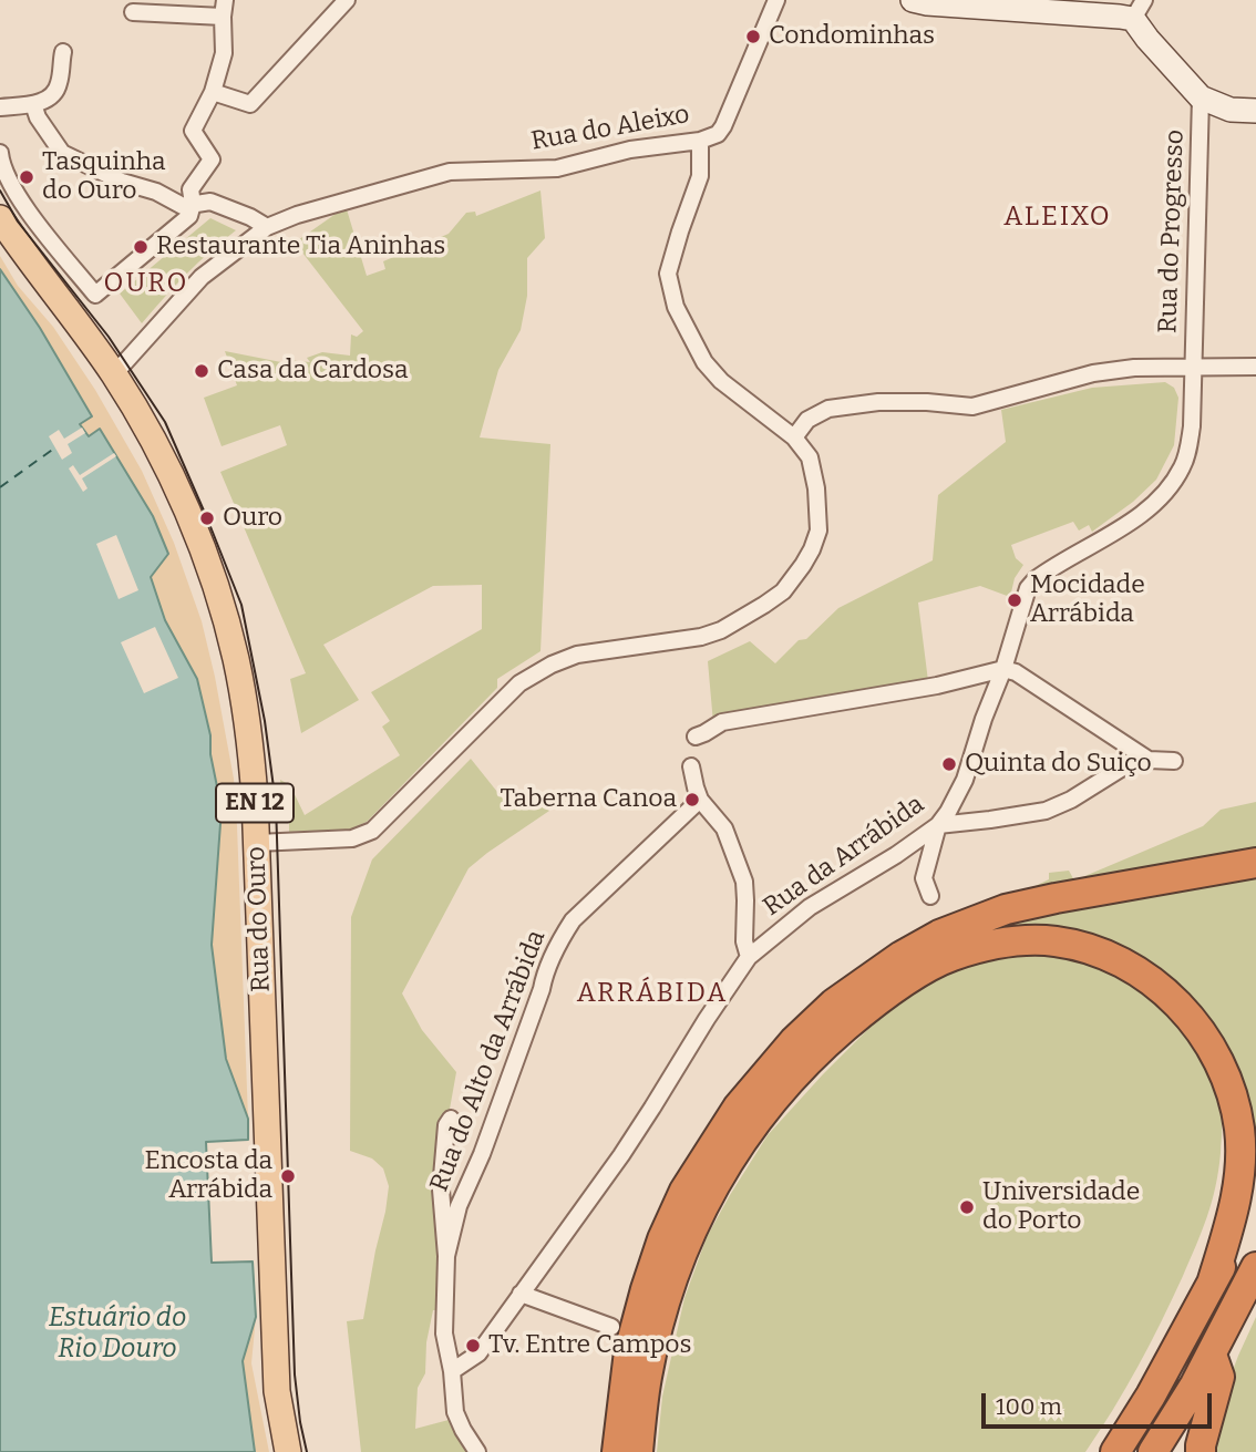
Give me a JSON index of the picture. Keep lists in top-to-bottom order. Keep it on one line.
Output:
{"streets":{"main road":["EN 12","Rua do Ouro"],"street":["Rua do Aleixo","Rua do Progresso","Rua da Arrábida","Rua do Alto da Arrábida"]},"crossings":[["Rua do Aleixo","Rua do Ouro"],["Rua do Progresso","Rua da Arrábida"],["Rua da Arrábida","Rua do Alto da Arrábida"]],"districts":["ALEIXO","OURO","ARRÁBIDA"],"water":["Estuário do Rio Douro"],"places":["Condominhas","Tasquinha do Ouro","Restaurante Tia Aninhas","Casa da Cardosa","Ouro","Mocidade Arrábida","Quinta do Suiço","Taberna Canoa","Encosta da Arrábida","Universidade do Porto","Tv. Entre Campos"],"scale_bar":"100 m"}
